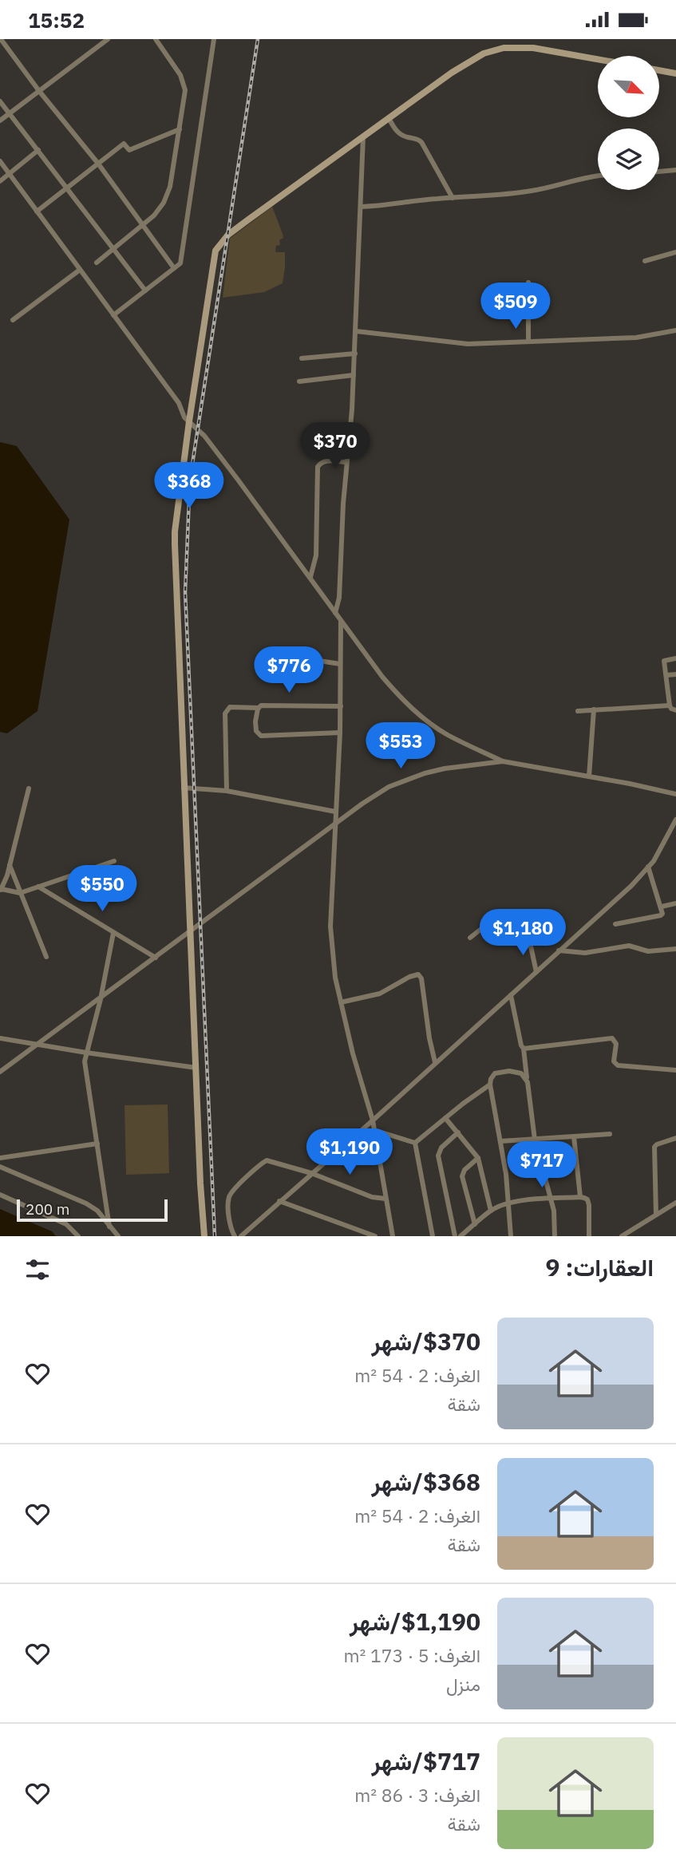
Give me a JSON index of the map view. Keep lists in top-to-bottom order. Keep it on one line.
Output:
{"scale_bar":"200 m","north":"bottom right","page":{"status":"15:52","price":["$509","$370","$368","$776","$553","$550","$1,180","$1,190","$717"],"scale":"200 m","heading":"العقارات: 9","list":[{"name":"$370/شهر","note":"الغرف: 2 · 54 m² · شقة"},{"name":"$368/شهر","note":"الغرف: 2 · 54 m² · شقة"},{"name":"$1,190/شهر","note":"الغرف: 5 · 173 m² · منزل"},{"name":"$717/شهر","note":"الغرف: 3 · 86 m² · شقة"}]}}
